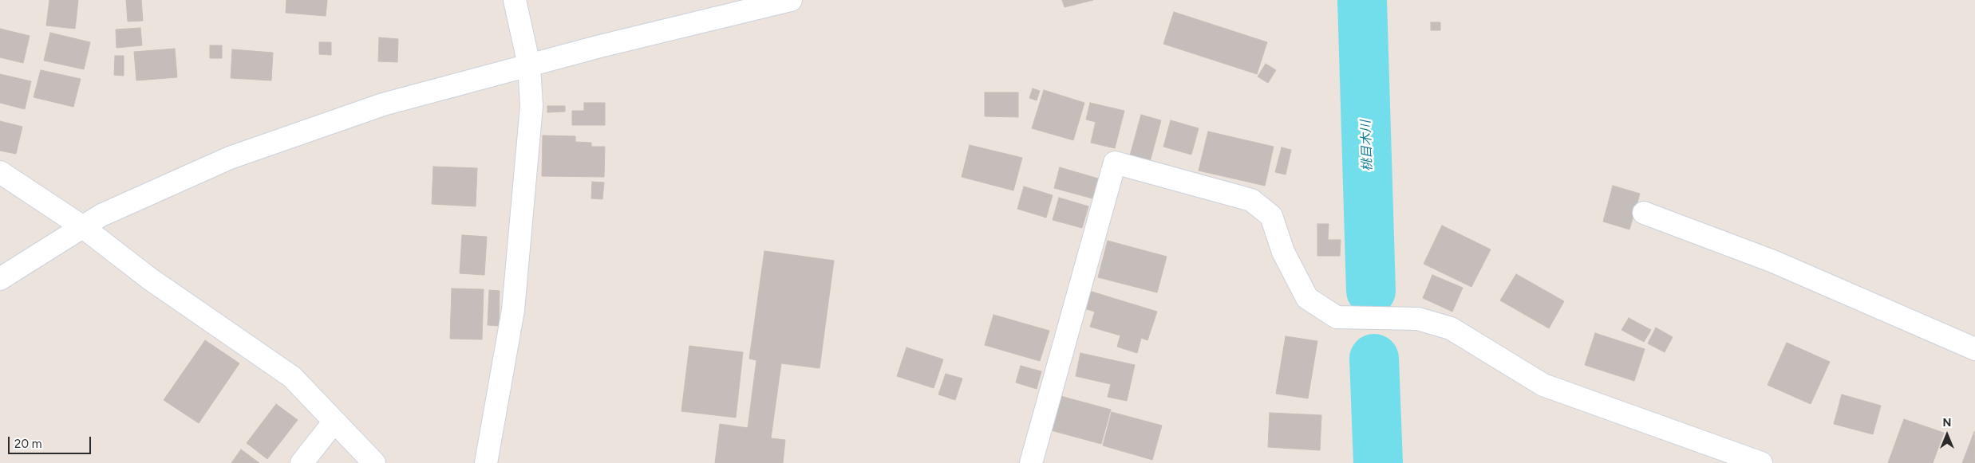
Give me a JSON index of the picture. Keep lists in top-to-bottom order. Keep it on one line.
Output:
{"water":["桃目木川"],"scale_bar":"20 m","north":"top"}
